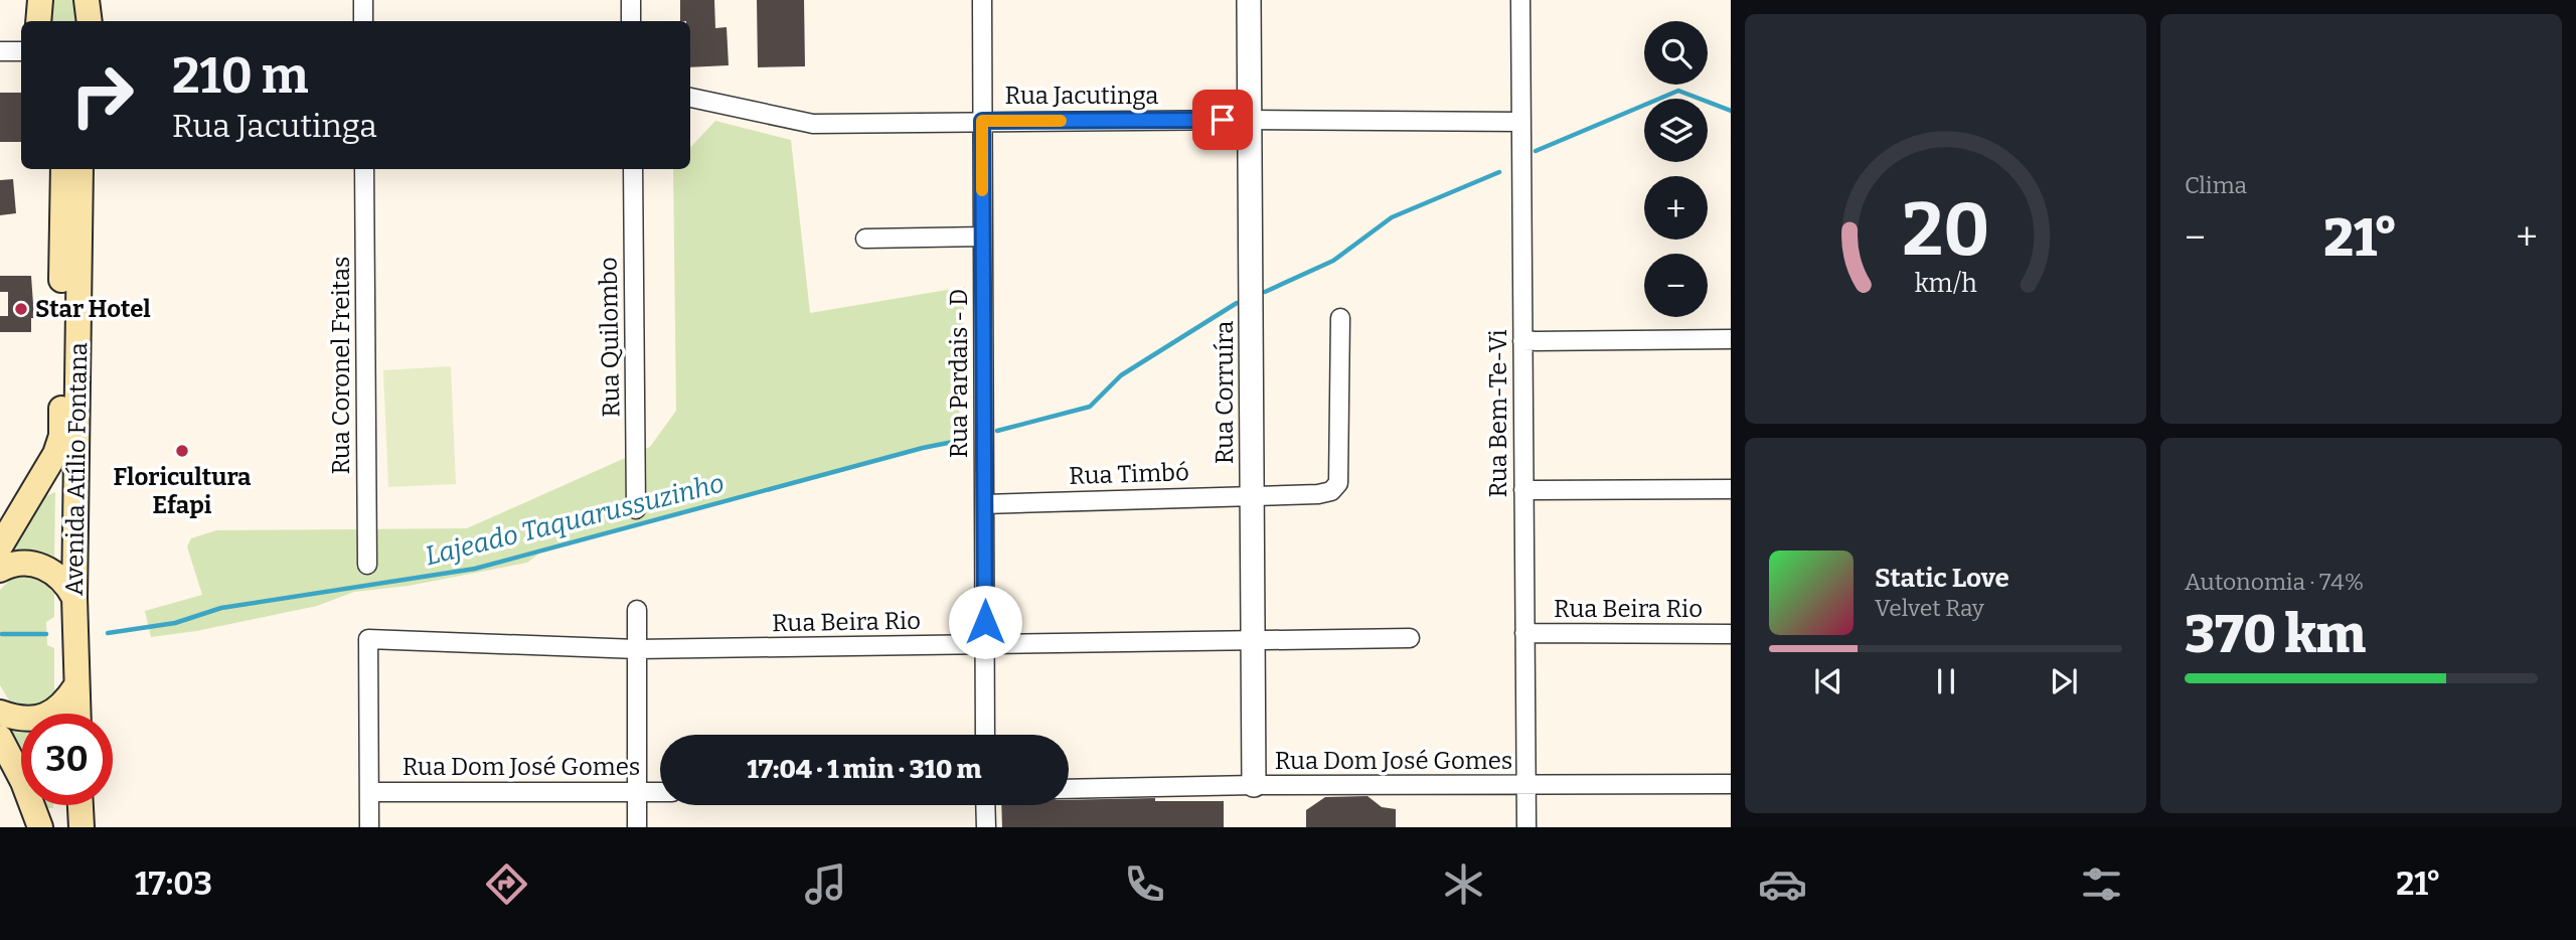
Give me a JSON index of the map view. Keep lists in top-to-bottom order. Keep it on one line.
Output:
{"streets":{"main road":["Avenida Atílio Fontana"],"street":["Rua Jacutinga","Rua Quilombo","Rua Coronel Freitas","Rua Pardais - D","Rua Corruíra","Rua Bem-Te-Vi","Rua Timbó","Rua Beira Rio","Rua Dom José Gomes"]},"crossings":[["Rua Jacutinga","Rua Pardais - D"],["Rua Jacutinga","Rua Corruíra"],["Rua Jacutinga","Rua Bem-Te-Vi"],["Rua Pardais - D","Rua Timbó"],["Rua Pardais - D","Rua Beira Rio"],["Rua Corruíra","Rua Timbó"],["Rua Corruíra","Rua Beira Rio"],["Rua Corruíra","Rua Dom José Gomes"],["Rua Bem-Te-Vi","Rua Beira Rio"],["Rua Bem-Te-Vi","Rua Dom José Gomes"],["Rua Beira Rio","Rua Dom José Gomes"]],"water":["Lajeado Taquarussuzinho"],"places":["Star Hotel","Floricultura Efapi"],"page":{"tile":["Clima",["Autonomia · 74%","370 km"]],"map_buttons":["+","−"],"turn":["210 m","Rua Jacutinga"],"heat":["−","21°","+"],"song":["Static Love","Velvet Ray"],"limit":"30","trip":"17:04 · 1 min · 310 m","tabs":["17:03","21°"],"gauge":["20","km/h"]}}
